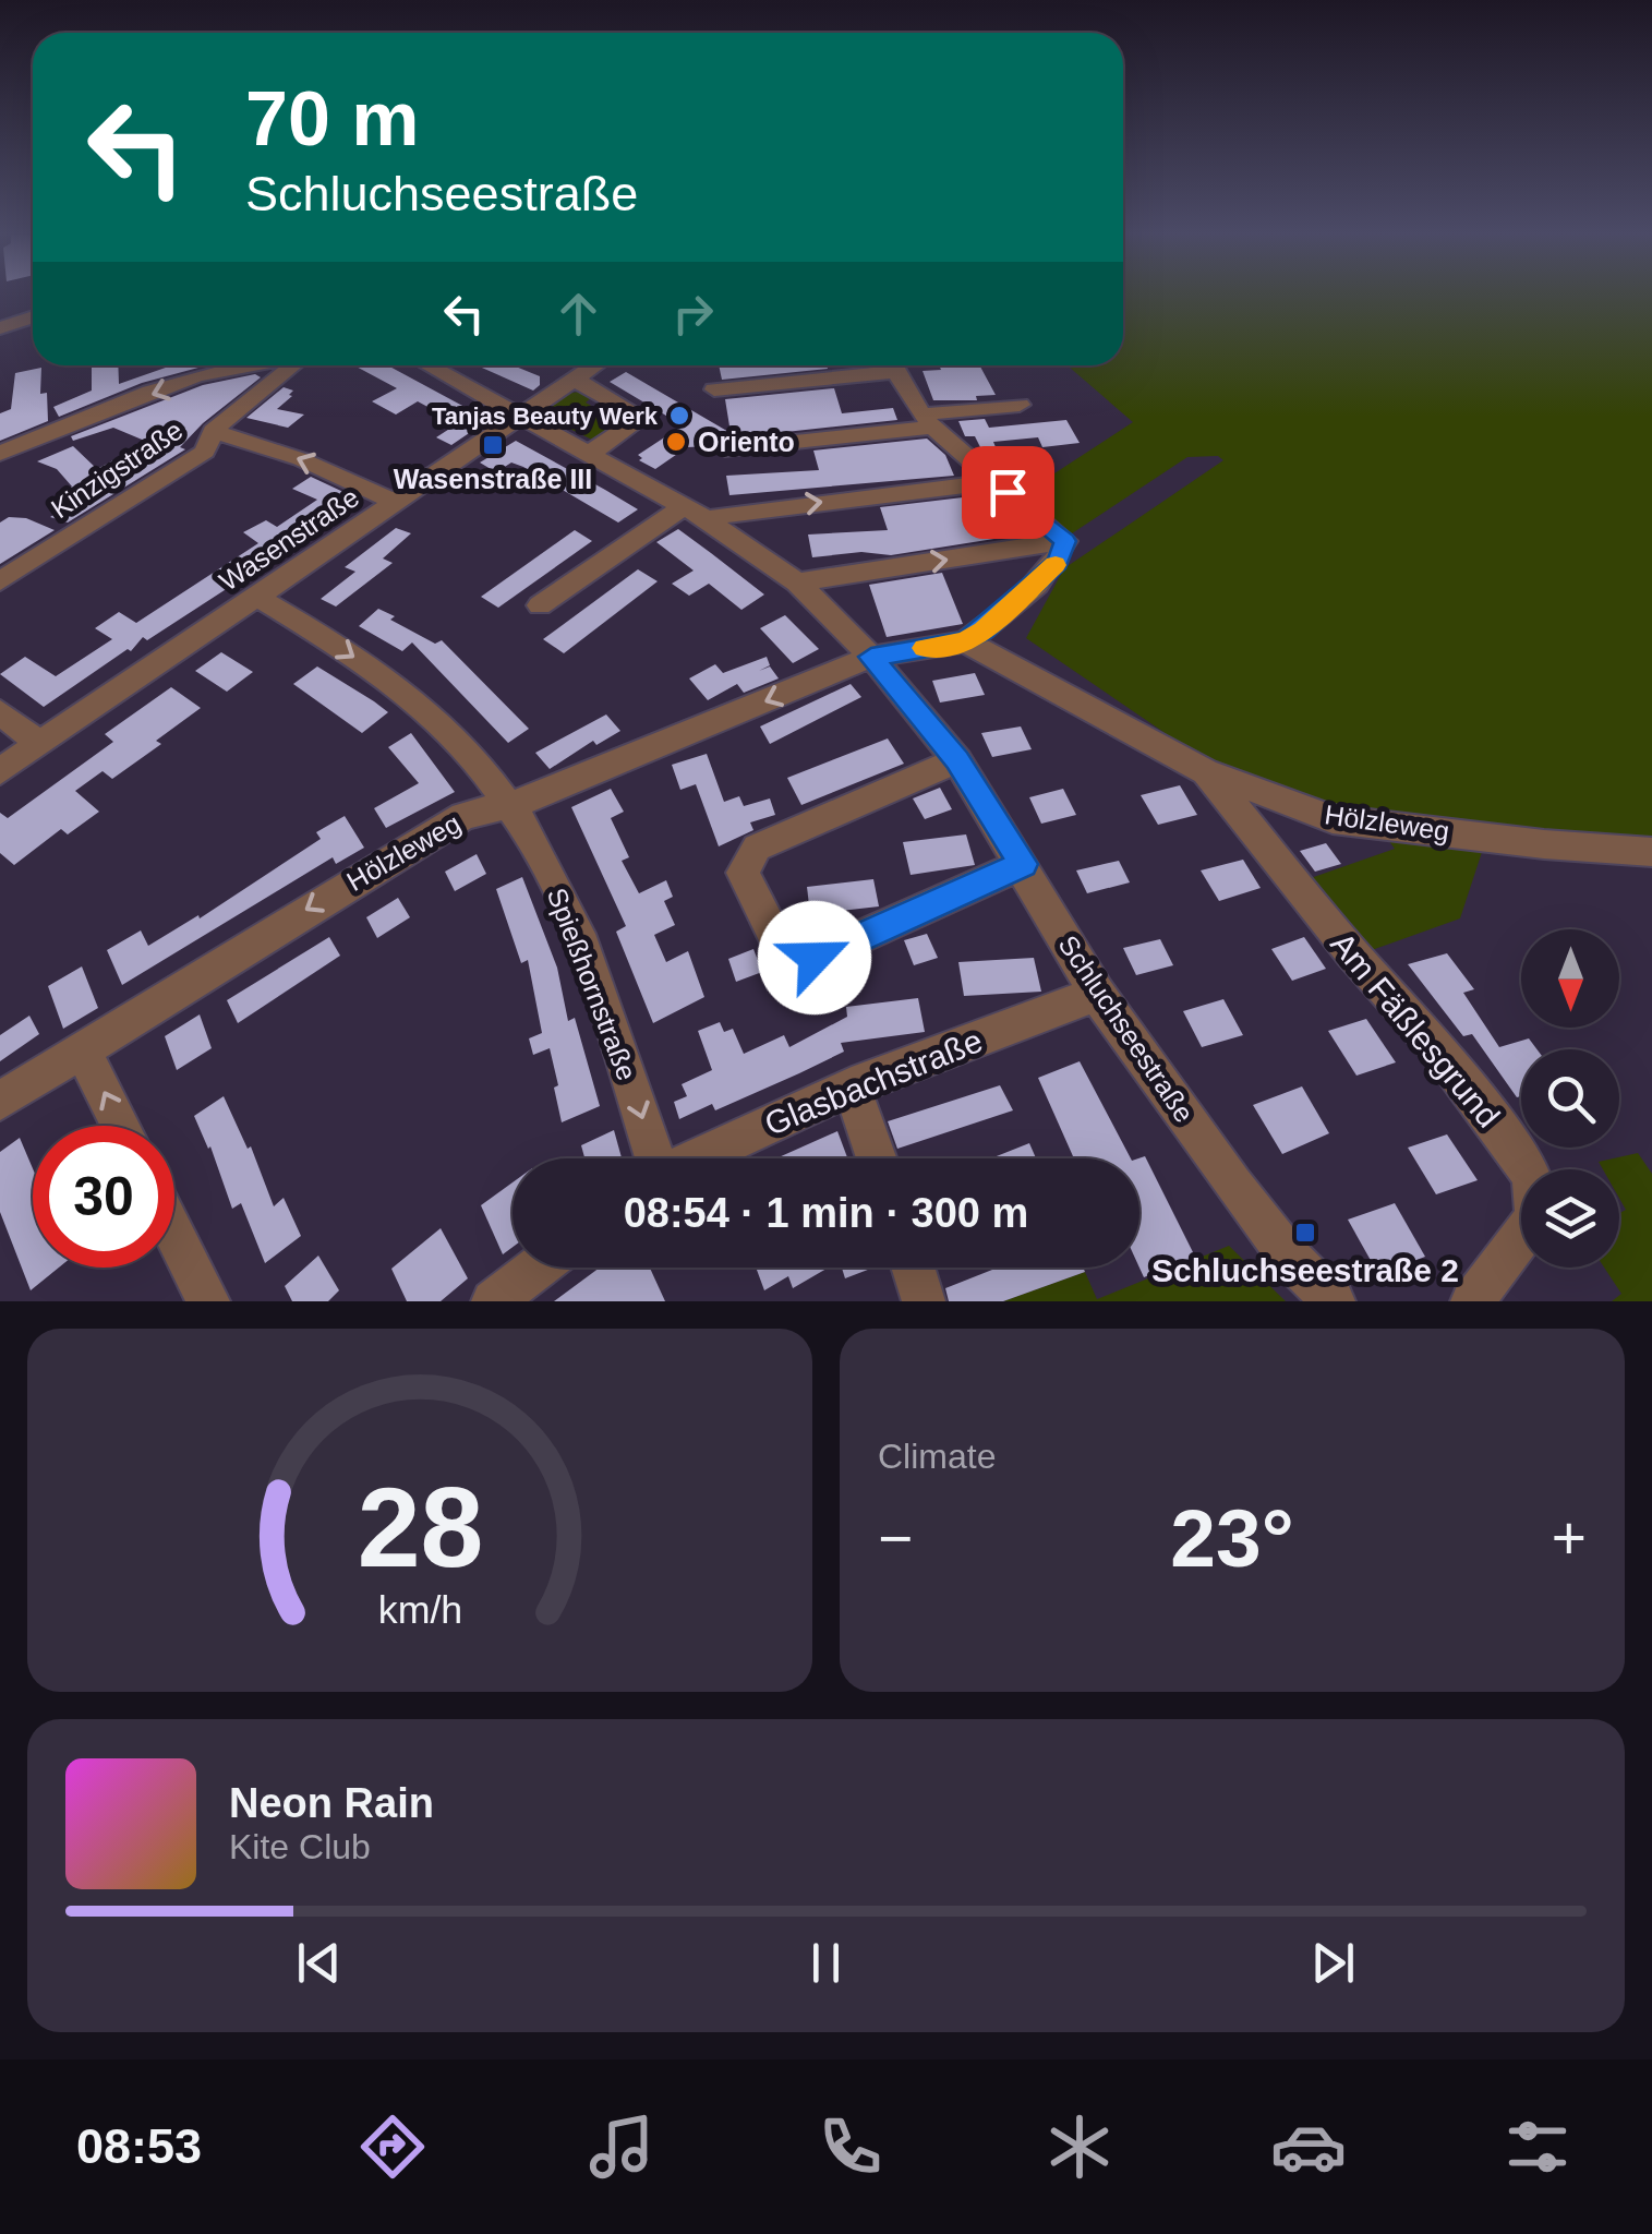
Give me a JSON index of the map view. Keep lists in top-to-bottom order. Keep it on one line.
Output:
{"streets":{"street":["Kinzigstraße","Wasenstraße","Hölzleweg","Spießhornstraße","Schluchseestraße","Am Fäßlesgrund","Glasbachstraße"]},"crossings":[["Wasenstraße","Spießhornstraße"],["Wasenstraße","Schluchseestraße"],["Hölzleweg","Spießhornstraße"],["Hölzleweg","Schluchseestraße"],["Hölzleweg","Am Fäßlesgrund"],["Schluchseestraße","Glasbachstraße"]],"one_way":["Spießhornstraße"],"places":{"other":["Tanjas Beauty Werk","Oriento"],"transit":["Wasenstraße III","Schluchseestraße 2"]},"north":"bottom","page":{"turn":["70 m","Schluchseestraße"],"limit":"30","trip":"08:54 · 1 min · 300 m","tile":"Climate","heat":["−","23°","+"],"song":["Neon Rain","Kite Club"],"tabs":"08:53","gauge":["28","km/h"]}}
